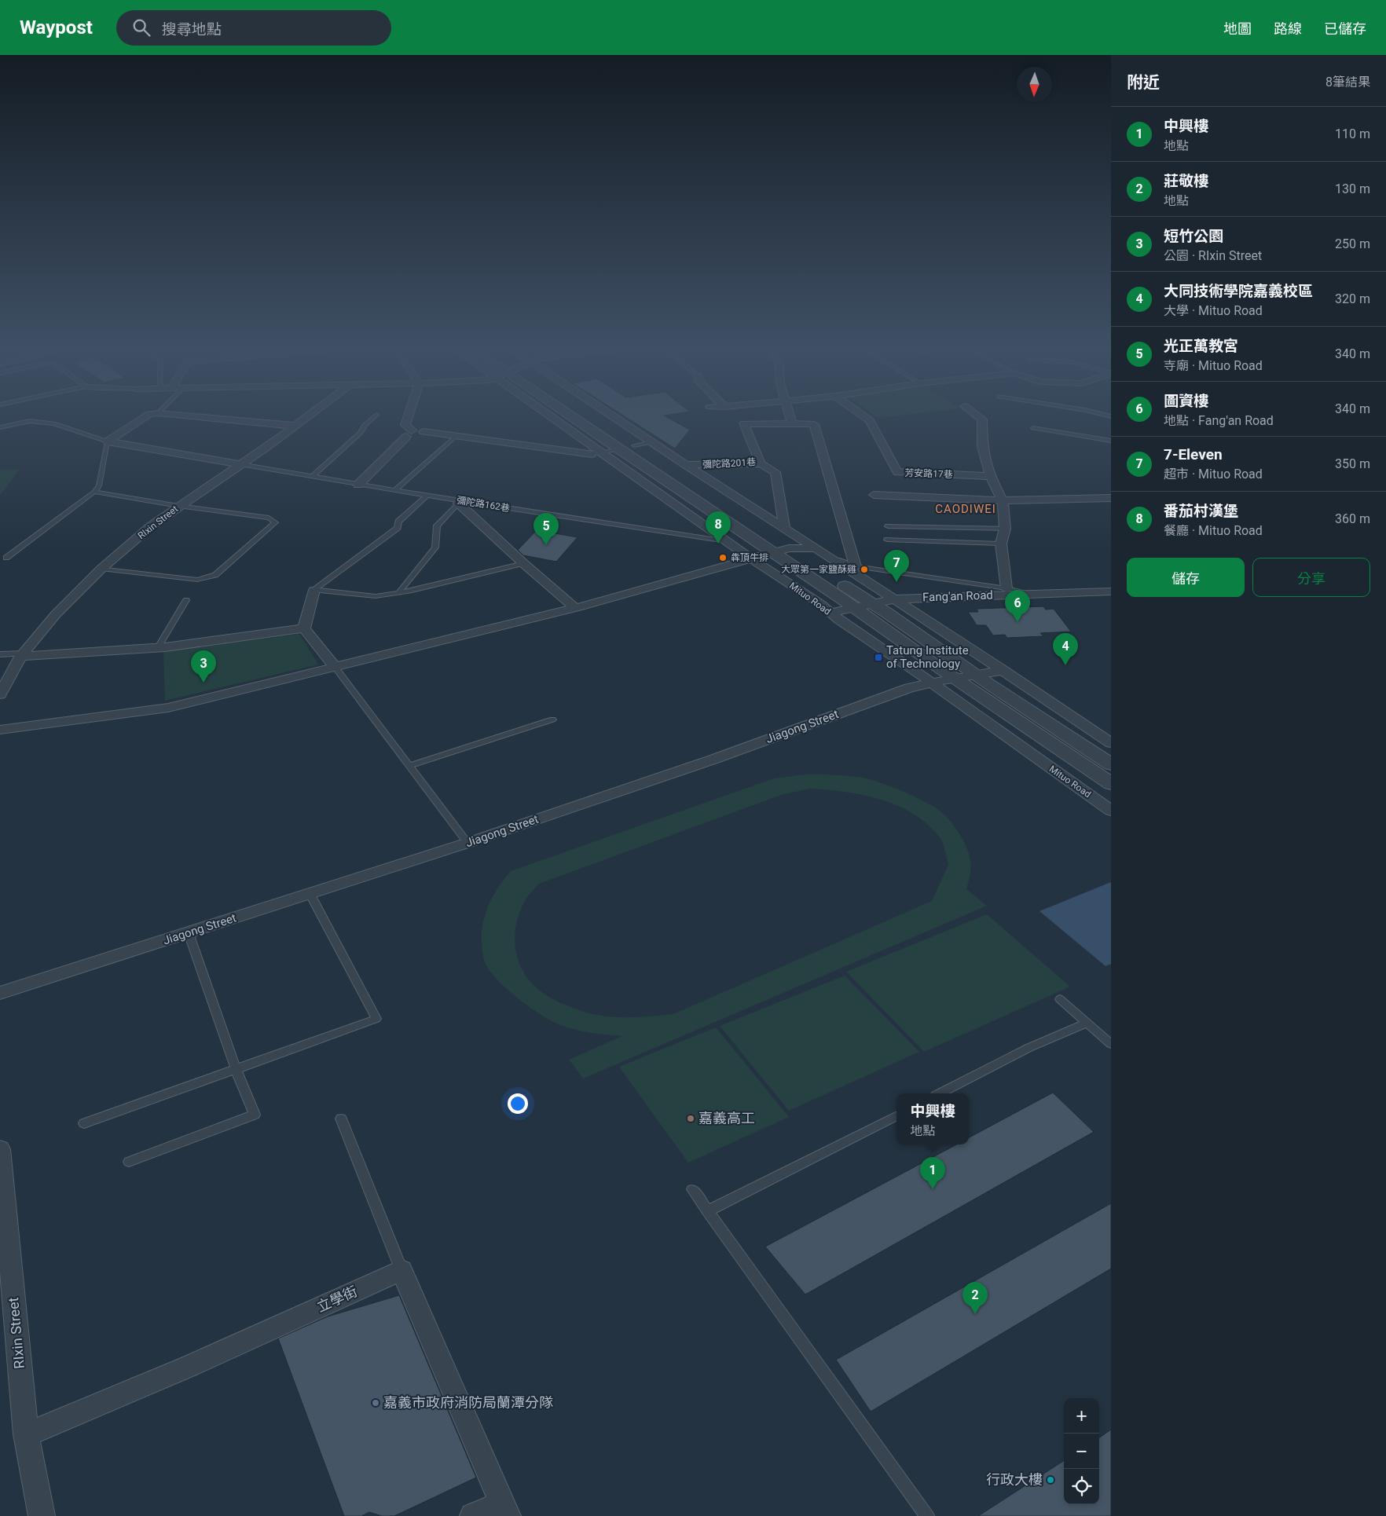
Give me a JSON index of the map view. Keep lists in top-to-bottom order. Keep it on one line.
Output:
{"streets":{"street":["彌陀路201巷","芳安路17巷","RIxin Street","Fang'an Road","Mituo Road","Jiagong Street","立學街"],"lane":["彌陀路162巷"]},"crossings":[["彌陀路162巷","RIxin Street"],["彌陀路162巷","Mituo Road"],["RIxin Street","立學街"],["Fang'an Road","Mituo Road"],["Mituo Road","Jiagong Street"]],"districts":["CAODIWEI"],"places":{"other":["犇頂牛排","大眾第一家鹽酥雞","嘉義高工","嘉義市政府消防局蘭潭分隊","行政大樓"],"transit":["Tatung Institute of Technology"]},"north":"bottom","page":{"header":"Waypost","search":"搜尋地點","nav":["地圖","路線","已儲存"],"heading":["附近","8筆結果"],"list":[{"mark":"1","name":"中興樓","note":"地點","value":"110 m"},{"mark":"2","name":"莊敬樓","note":"地點","value":"130 m"},{"mark":"3","name":"短竹公園","note":"公園 · RIxin Street","value":"250 m"},{"mark":"4","name":"大同技術學院嘉義校區","note":"大學 · Mituo Road","value":"320 m"},{"mark":"5","name":"光正萬教宮","note":"寺廟 · Mituo Road","value":"340 m"},{"mark":"6","name":"圖資樓","note":"地點 · Fang'an Road","value":"340 m"},{"mark":"7","name":"7-Eleven","note":"超市 · Mituo Road","value":"350 m"},{"mark":"8","name":"番茄村漢堡","note":"餐廳 · Mituo Road","value":"360 m"}],"pins":["8","5","7","6","4","3","1","2"],"buttons":["儲存","分享"],"popup":["中興樓","地點"],"map_buttons":["+","−"]}}
